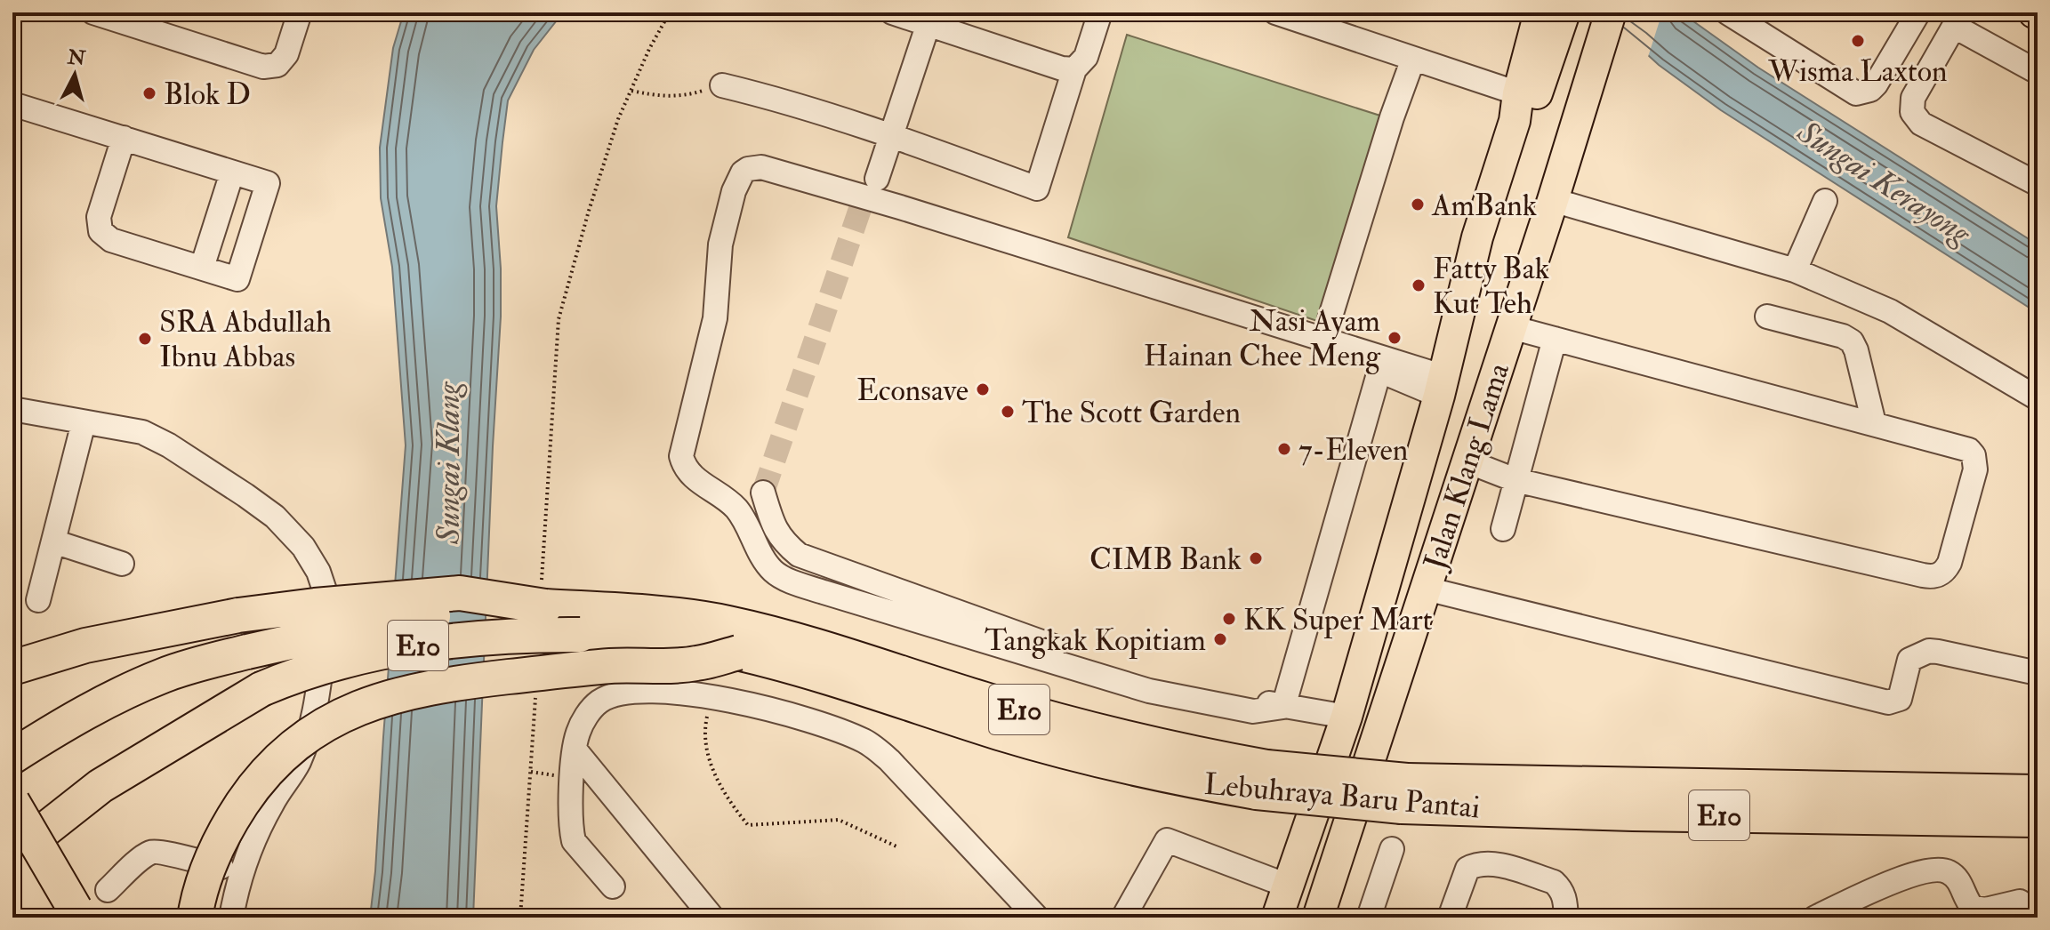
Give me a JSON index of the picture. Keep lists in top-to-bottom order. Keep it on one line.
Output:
{"streets":{"highway":["E10","Lebuhraya Baru Pantai"],"main road":["Jalan Klang Lama"]},"water":["Sungai Kerayong","Sungai Klang"],"places":["Wisma Laxton","Blok D","AmBank","Fatty Bak Kut Teh","Nasi Ayam Hainan Chee Meng","SRA Abdullah Ibnu Abbas","Econsave","The Scott Garden","7-Eleven","CIMB Bank","KK Super Mart","Tangkak Kopitiam"],"north":"top"}
